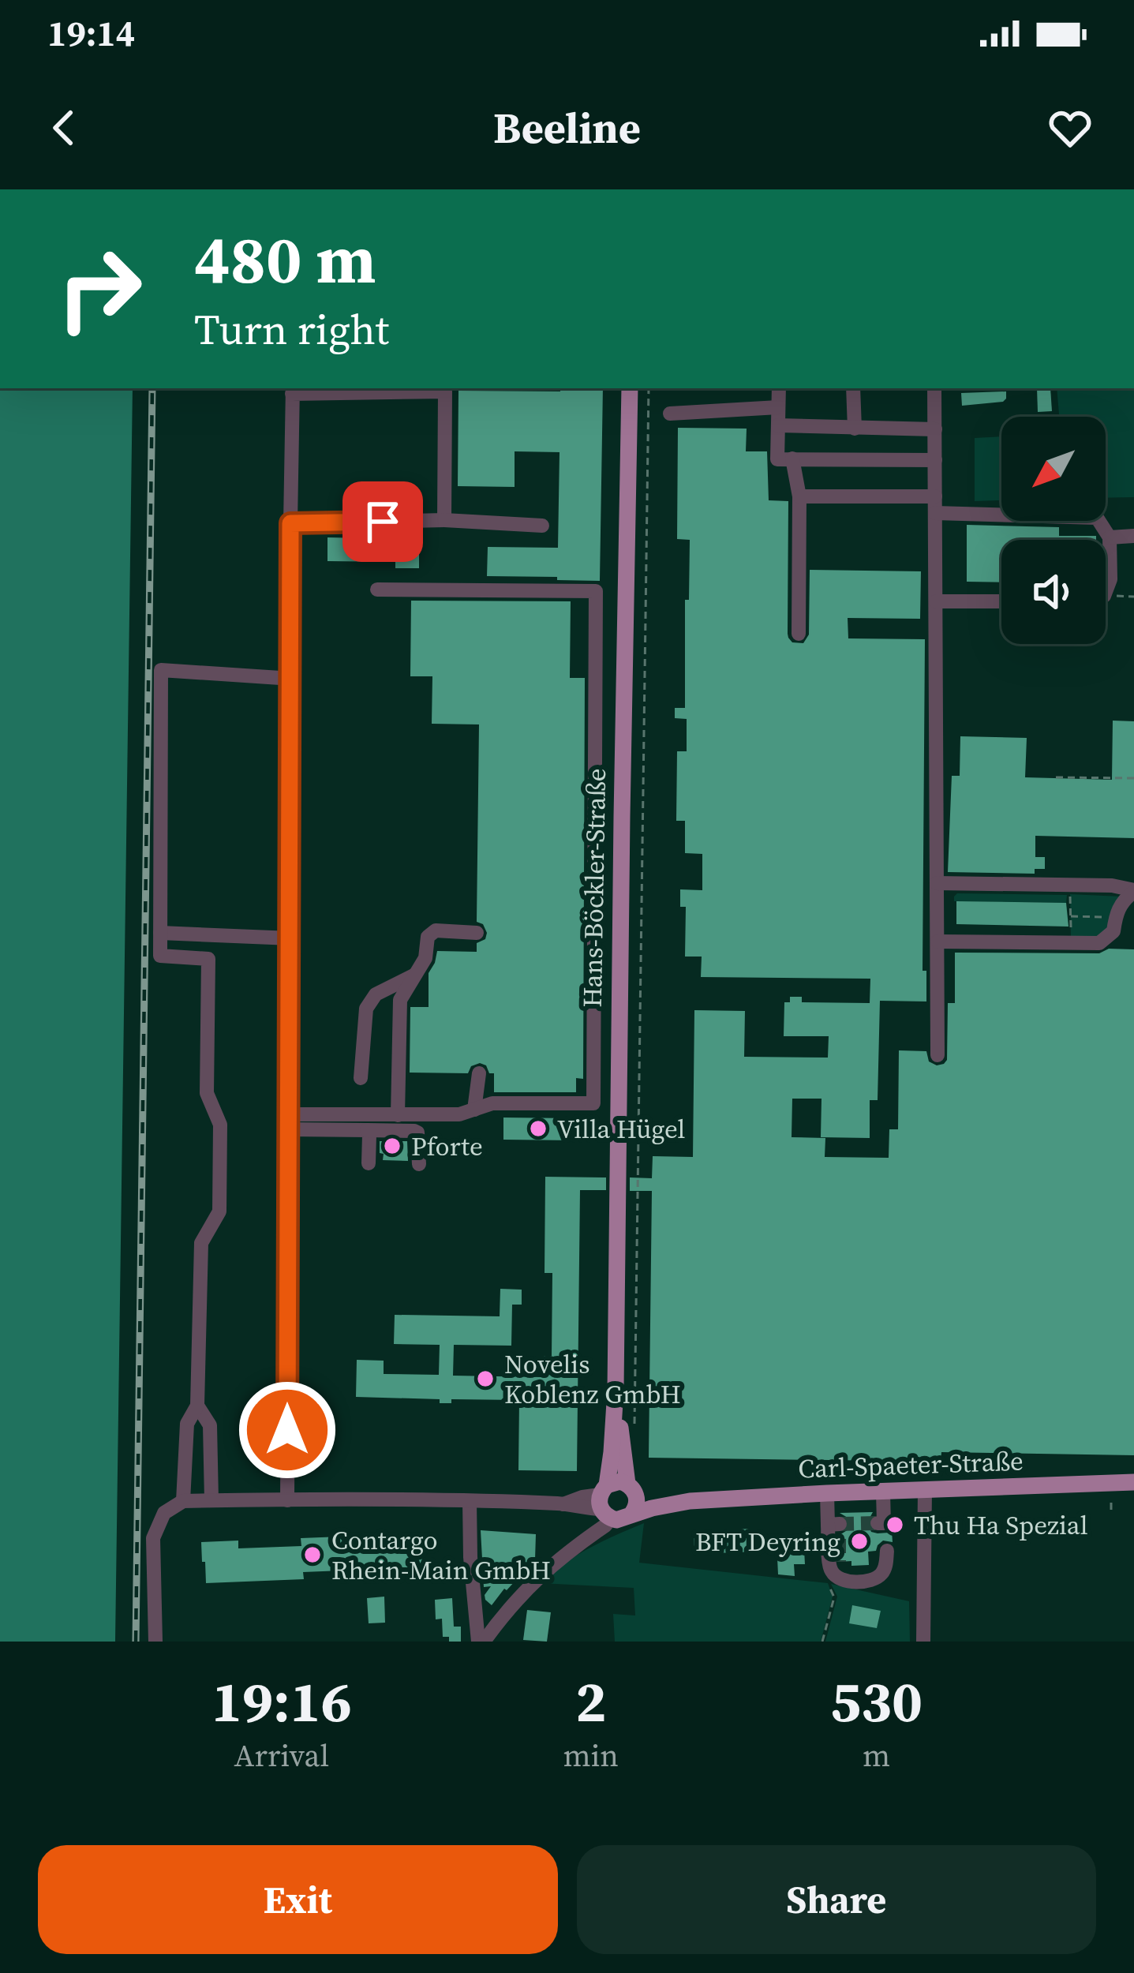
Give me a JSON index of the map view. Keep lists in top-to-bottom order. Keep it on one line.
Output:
{"streets":{"main road":["Hans-Böckler-Straße","Carl-Spaeter-Straße"]},"crossings":[["Hans-Böckler-Straße","Carl-Spaeter-Straße"]],"places":["Villa Hügel","Pforte","Novelis Koblenz GmbH","Thu Ha Spezial","BFT Deyring","Contargo Rhein-Main GmbH"],"north":"bottom left","page":{"status":"19:14","header":"Beeline","turn":["480 m","Turn right"],"eta":["19:16","Arrival","2","min","530","m"],"buttons":["Exit","Share"]}}
